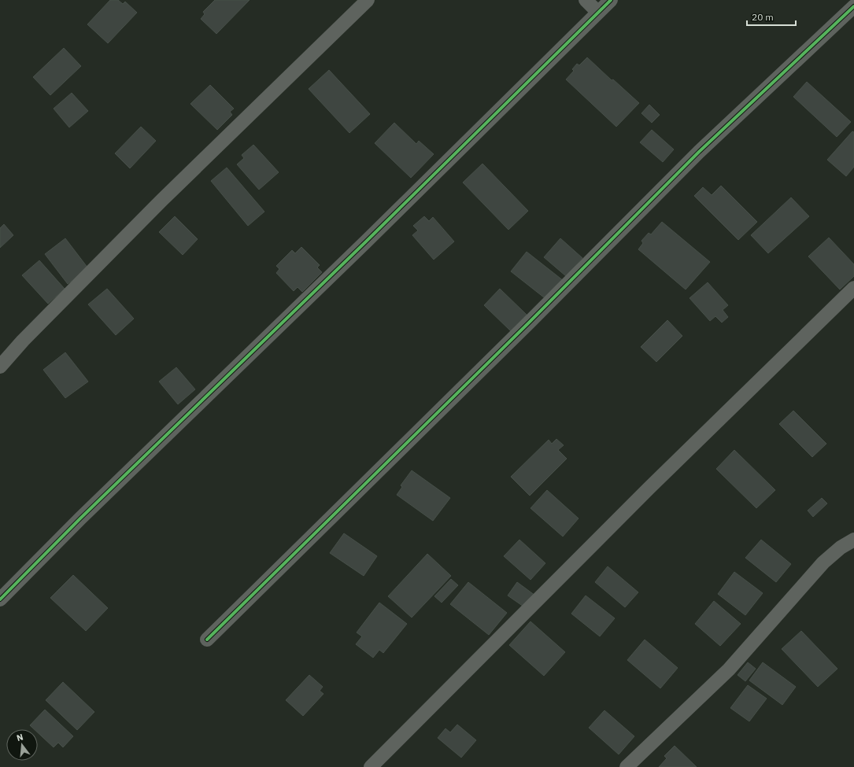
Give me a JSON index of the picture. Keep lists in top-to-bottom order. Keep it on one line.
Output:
{"scale_bar":"20 m","north":"top"}
